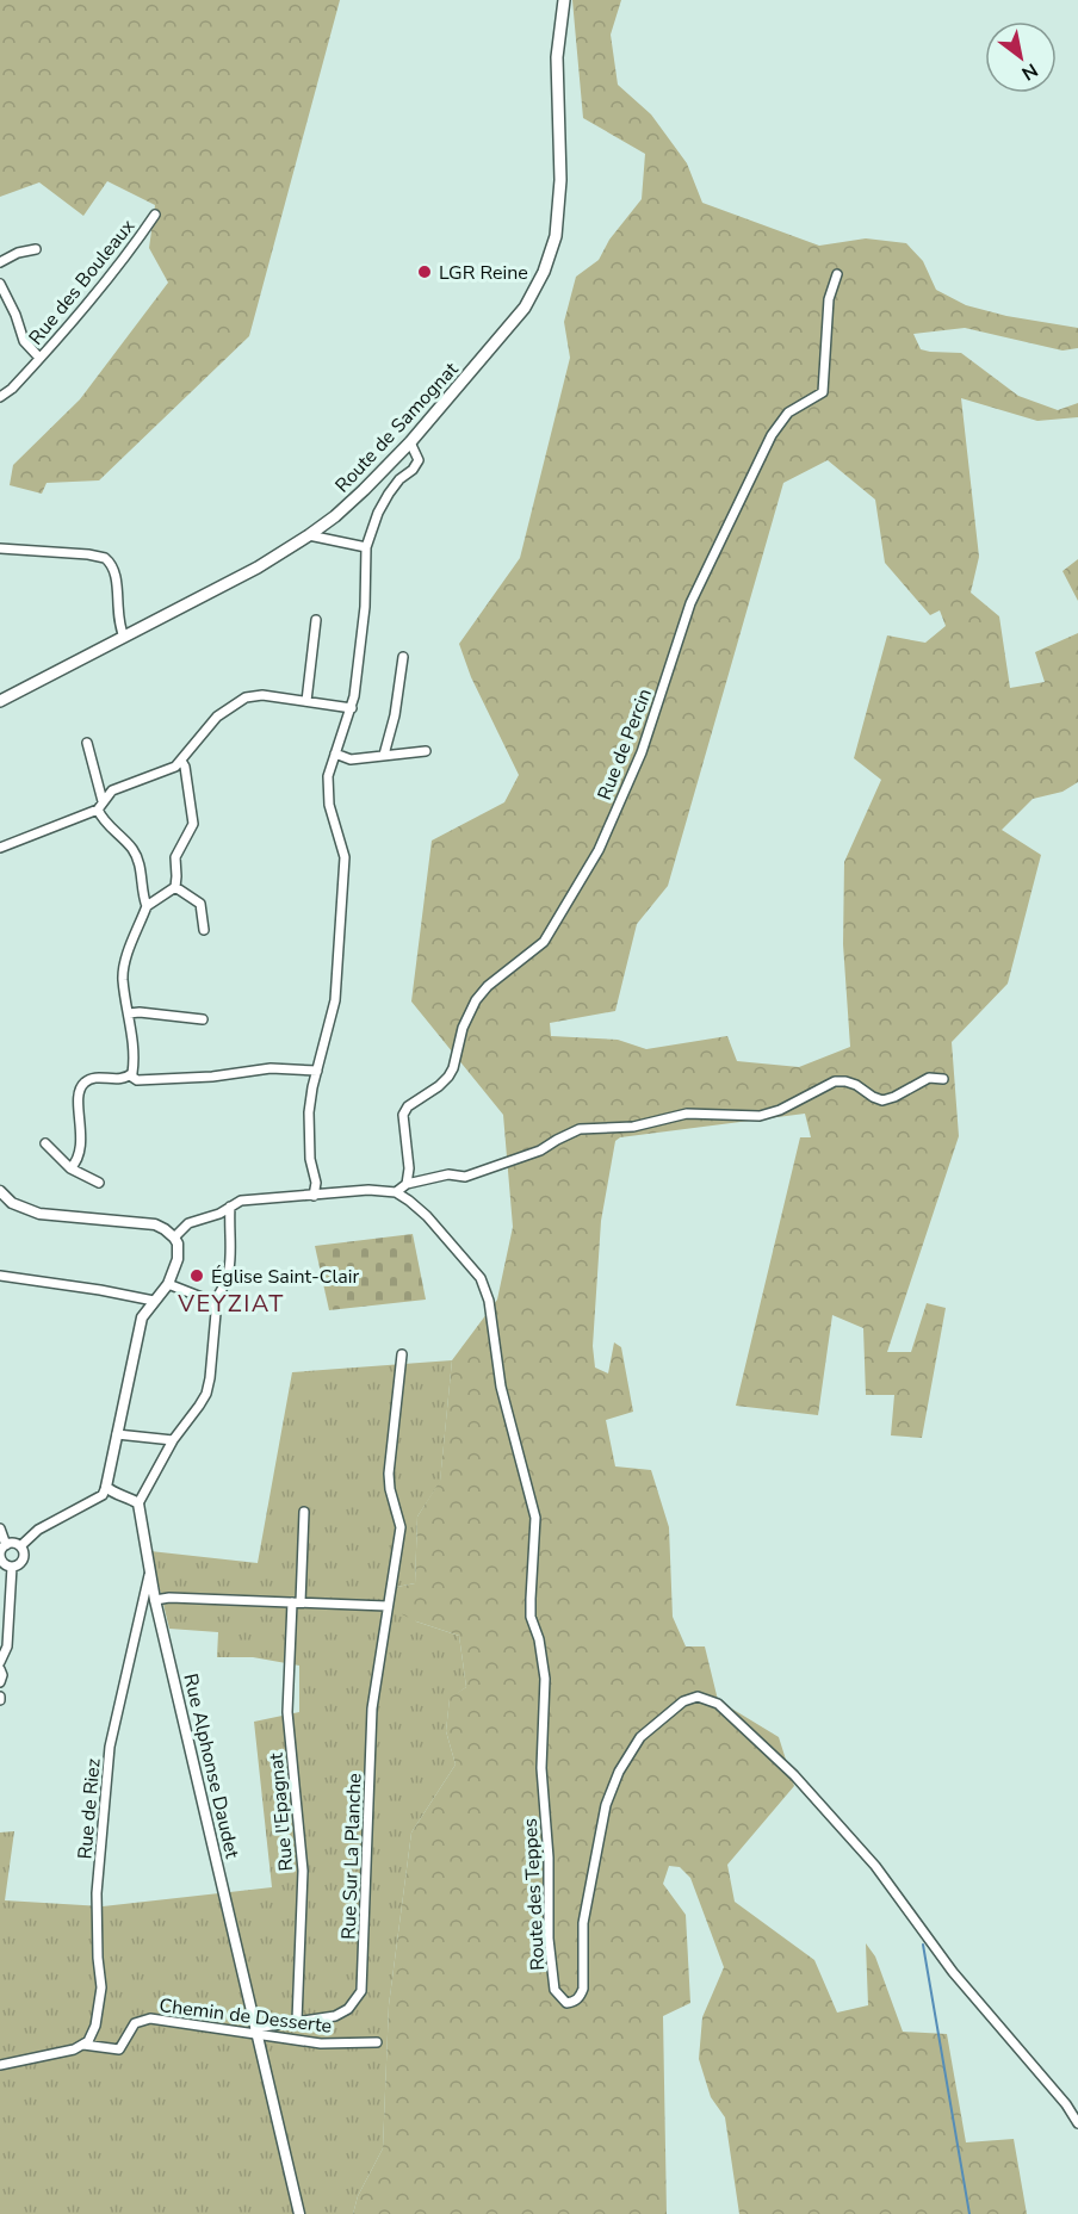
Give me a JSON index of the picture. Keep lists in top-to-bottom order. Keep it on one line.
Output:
{"streets":{"main road":["Route de Samognat"],"street":["Rue des Bouleaux","Rue de Percin","Rue Alphonse Daudet","Rue de Riez","Rue l'Epagnat","Rue Sur La Planche","Route des Teppes","Chemin de Desserte"]},"crossings":[["Rue Alphonse Daudet","Rue de Riez"],["Rue Alphonse Daudet","Rue Sur La Planche"],["Rue Alphonse Daudet","Chemin de Desserte"],["Rue de Riez","Chemin de Desserte"],["Rue l'Epagnat","Rue Sur La Planche"],["Rue Sur La Planche","Chemin de Desserte"]],"districts":["VEYZIAT"],"places":["LGR Reine","Église Saint-Clair"],"north":"bottom right"}
